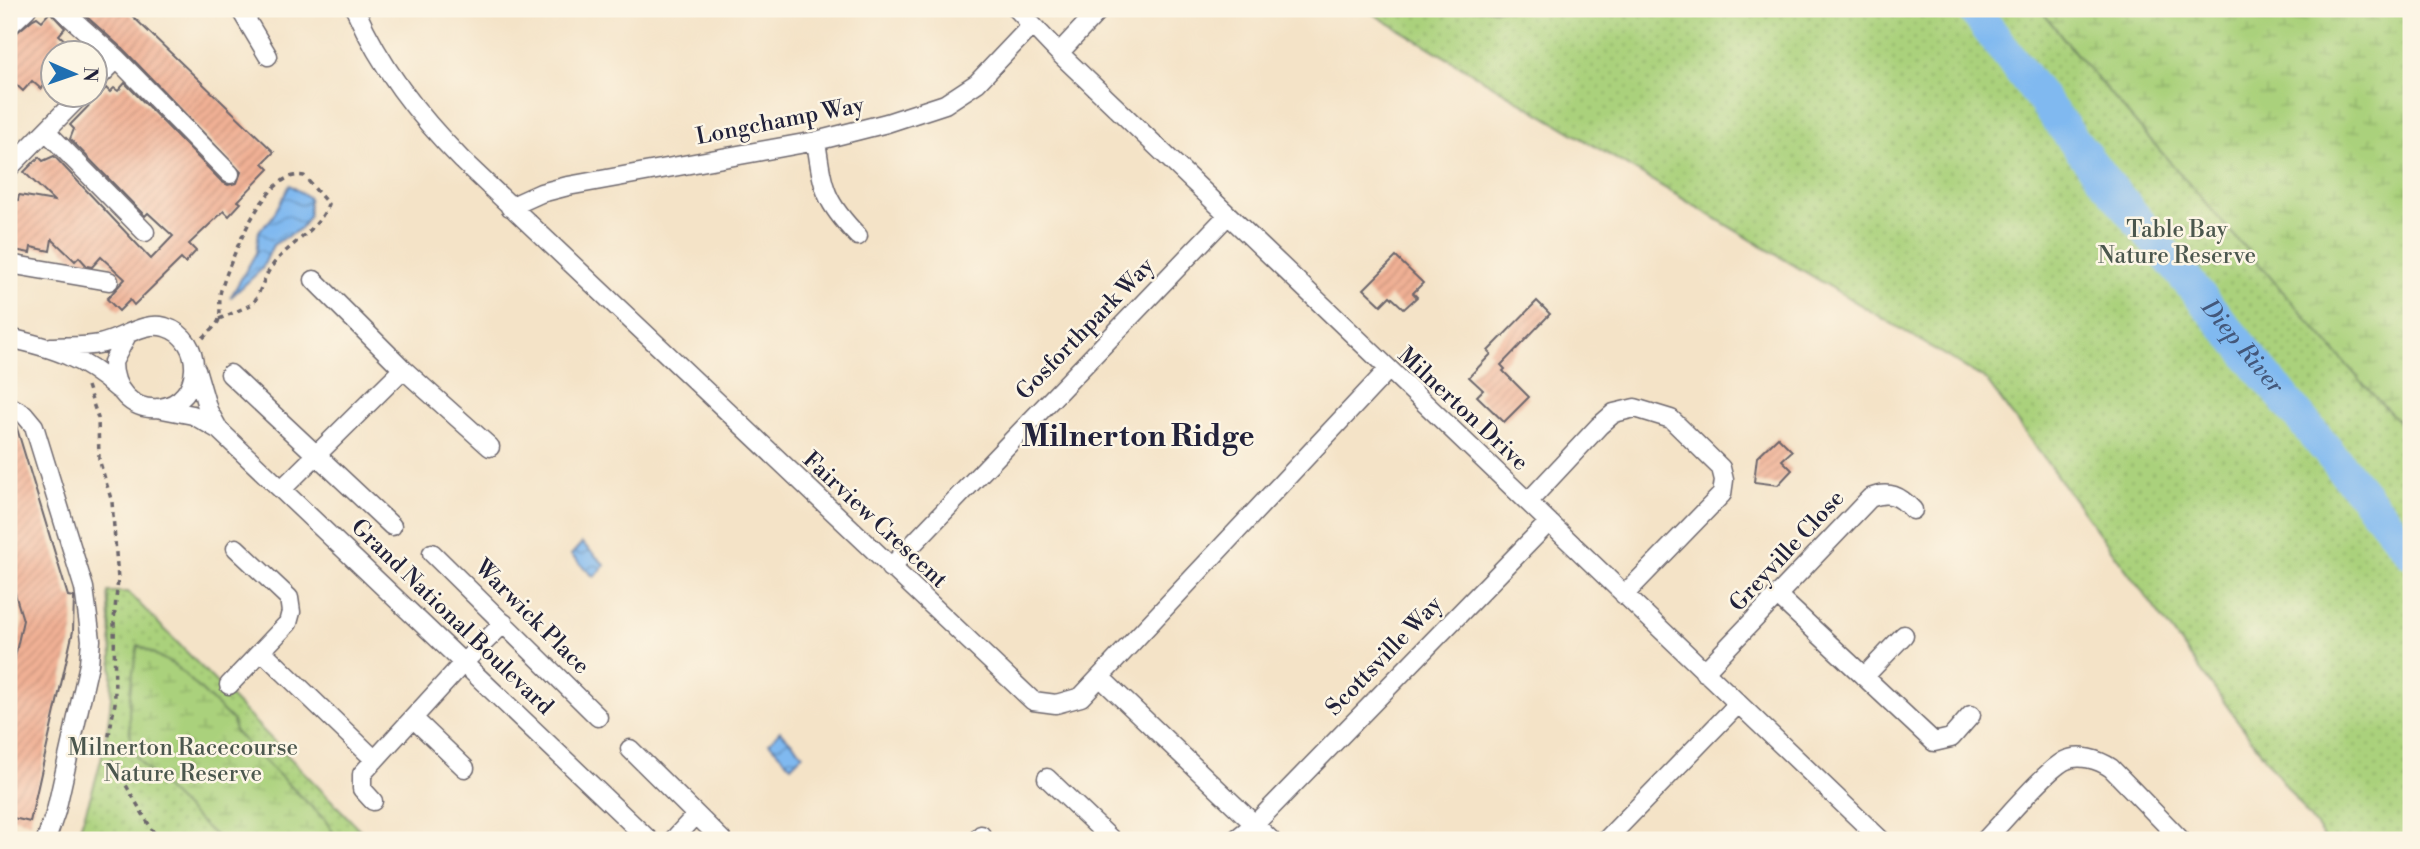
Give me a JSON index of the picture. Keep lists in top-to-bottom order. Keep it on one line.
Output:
{"streets":{"street":["Longchamp Way","Gosforthpark Way","Milnerton Drive","Fairview Crescent","Greyville Close","Grand National Boulevard","Warwick Place","Scottsville Way"]},"crossings":[["Longchamp Way","Milnerton Drive"],["Longchamp Way","Fairview Crescent"],["Gosforthpark Way","Milnerton Drive"],["Gosforthpark Way","Fairview Crescent"],["Milnerton Drive","Fairview Crescent"],["Milnerton Drive","Greyville Close"],["Milnerton Drive","Scottsville Way"],["Grand National Boulevard","Warwick Place"]],"districts":["Milnerton Ridge"],"water":["Diep River"],"parks":["Table Bay Nature Reserve","Milnerton Racecourse Nature Reserve"],"north":"right"}
